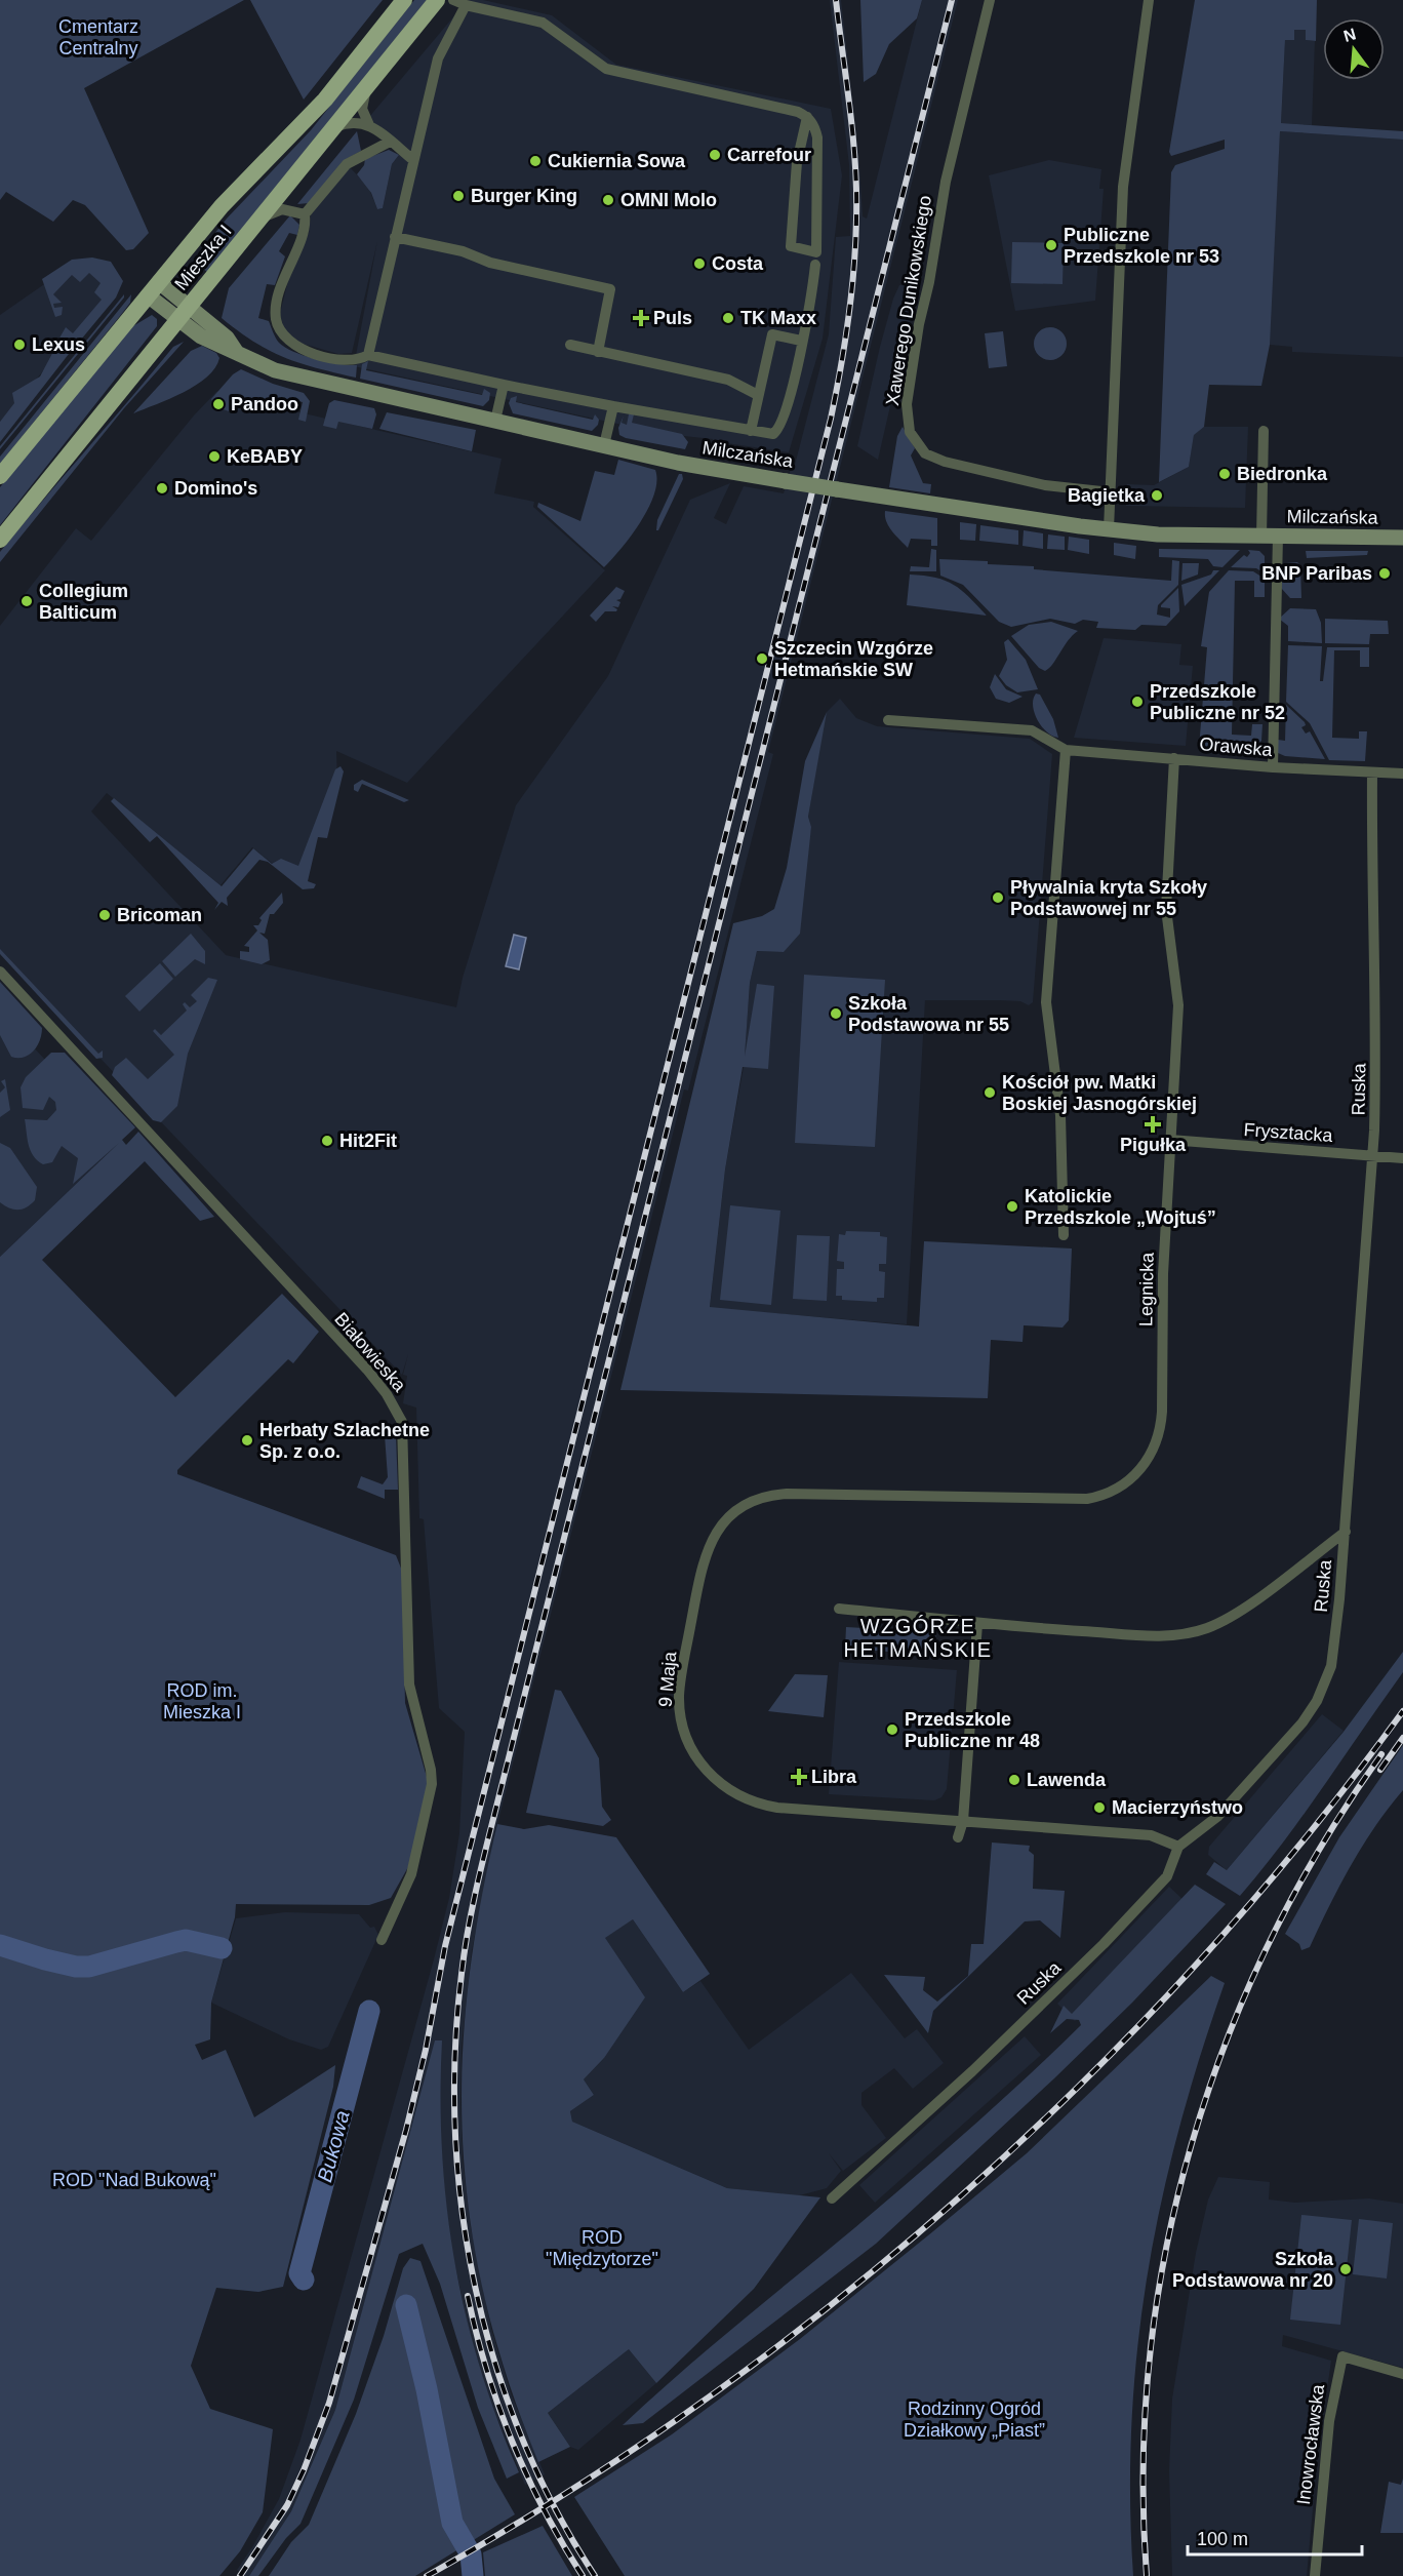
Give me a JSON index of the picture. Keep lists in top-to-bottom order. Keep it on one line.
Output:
{"streets":{"main road":["Mieszka I"],"street":["Xawerego Dunikowskiego","Milczańska","Orawska","Ruska","Frysztacka","Legnicka","Białowieska","9 Maja","Inowrocławska"]},"crossings":[["Mieszka I","Milczańska"],["Orawska","Ruska"],["Orawska","Legnicka"],["Ruska","Frysztacka"],["Ruska","9 Maja"],["Frysztacka","Legnicka"],["Legnicka","9 Maja"]],"districts":["WZGÓRZE HETMAŃSKIE"],"water":["Bukowa"],"parks":["Cmentarz Centralny","ROD im. Mieszka I","ROD \"Nad Bukową\"","ROD \"Międzytorze\"","Rodzinny Ogród Działkowy „Piast”"],"places":{"other":["Carrefour","Cukiernia Sowa","Burger King","OMNI Molo","Publiczne Przedszkole nr 53","Costa","TK Maxx","Lexus","Pandoo","KeBABY","Biedronka","Domino's","Bagietka","BNP Paribas","Collegium Balticum","Szczecin Wzgórze Hetmańskie SW","Przedszkole Publiczne nr 52","Pływalnia kryta Szkoły Podstawowej nr 55","Bricoman","Szkoła Podstawowa nr 55","Kościół pw. Matki Boskiej Jasnogórskiej","Hit2Fit","Katolickie Przedszkole „Wojtuś”","Herbaty Szlachetne Sp. z o.o.","Przedszkole Publiczne nr 48","Lawenda","Macierzyństwo","Szkoła Podstawowa nr 20"],"health":["Puls","Pigułka","Libra"]},"scale_bar":"100 m","north":"top"}
